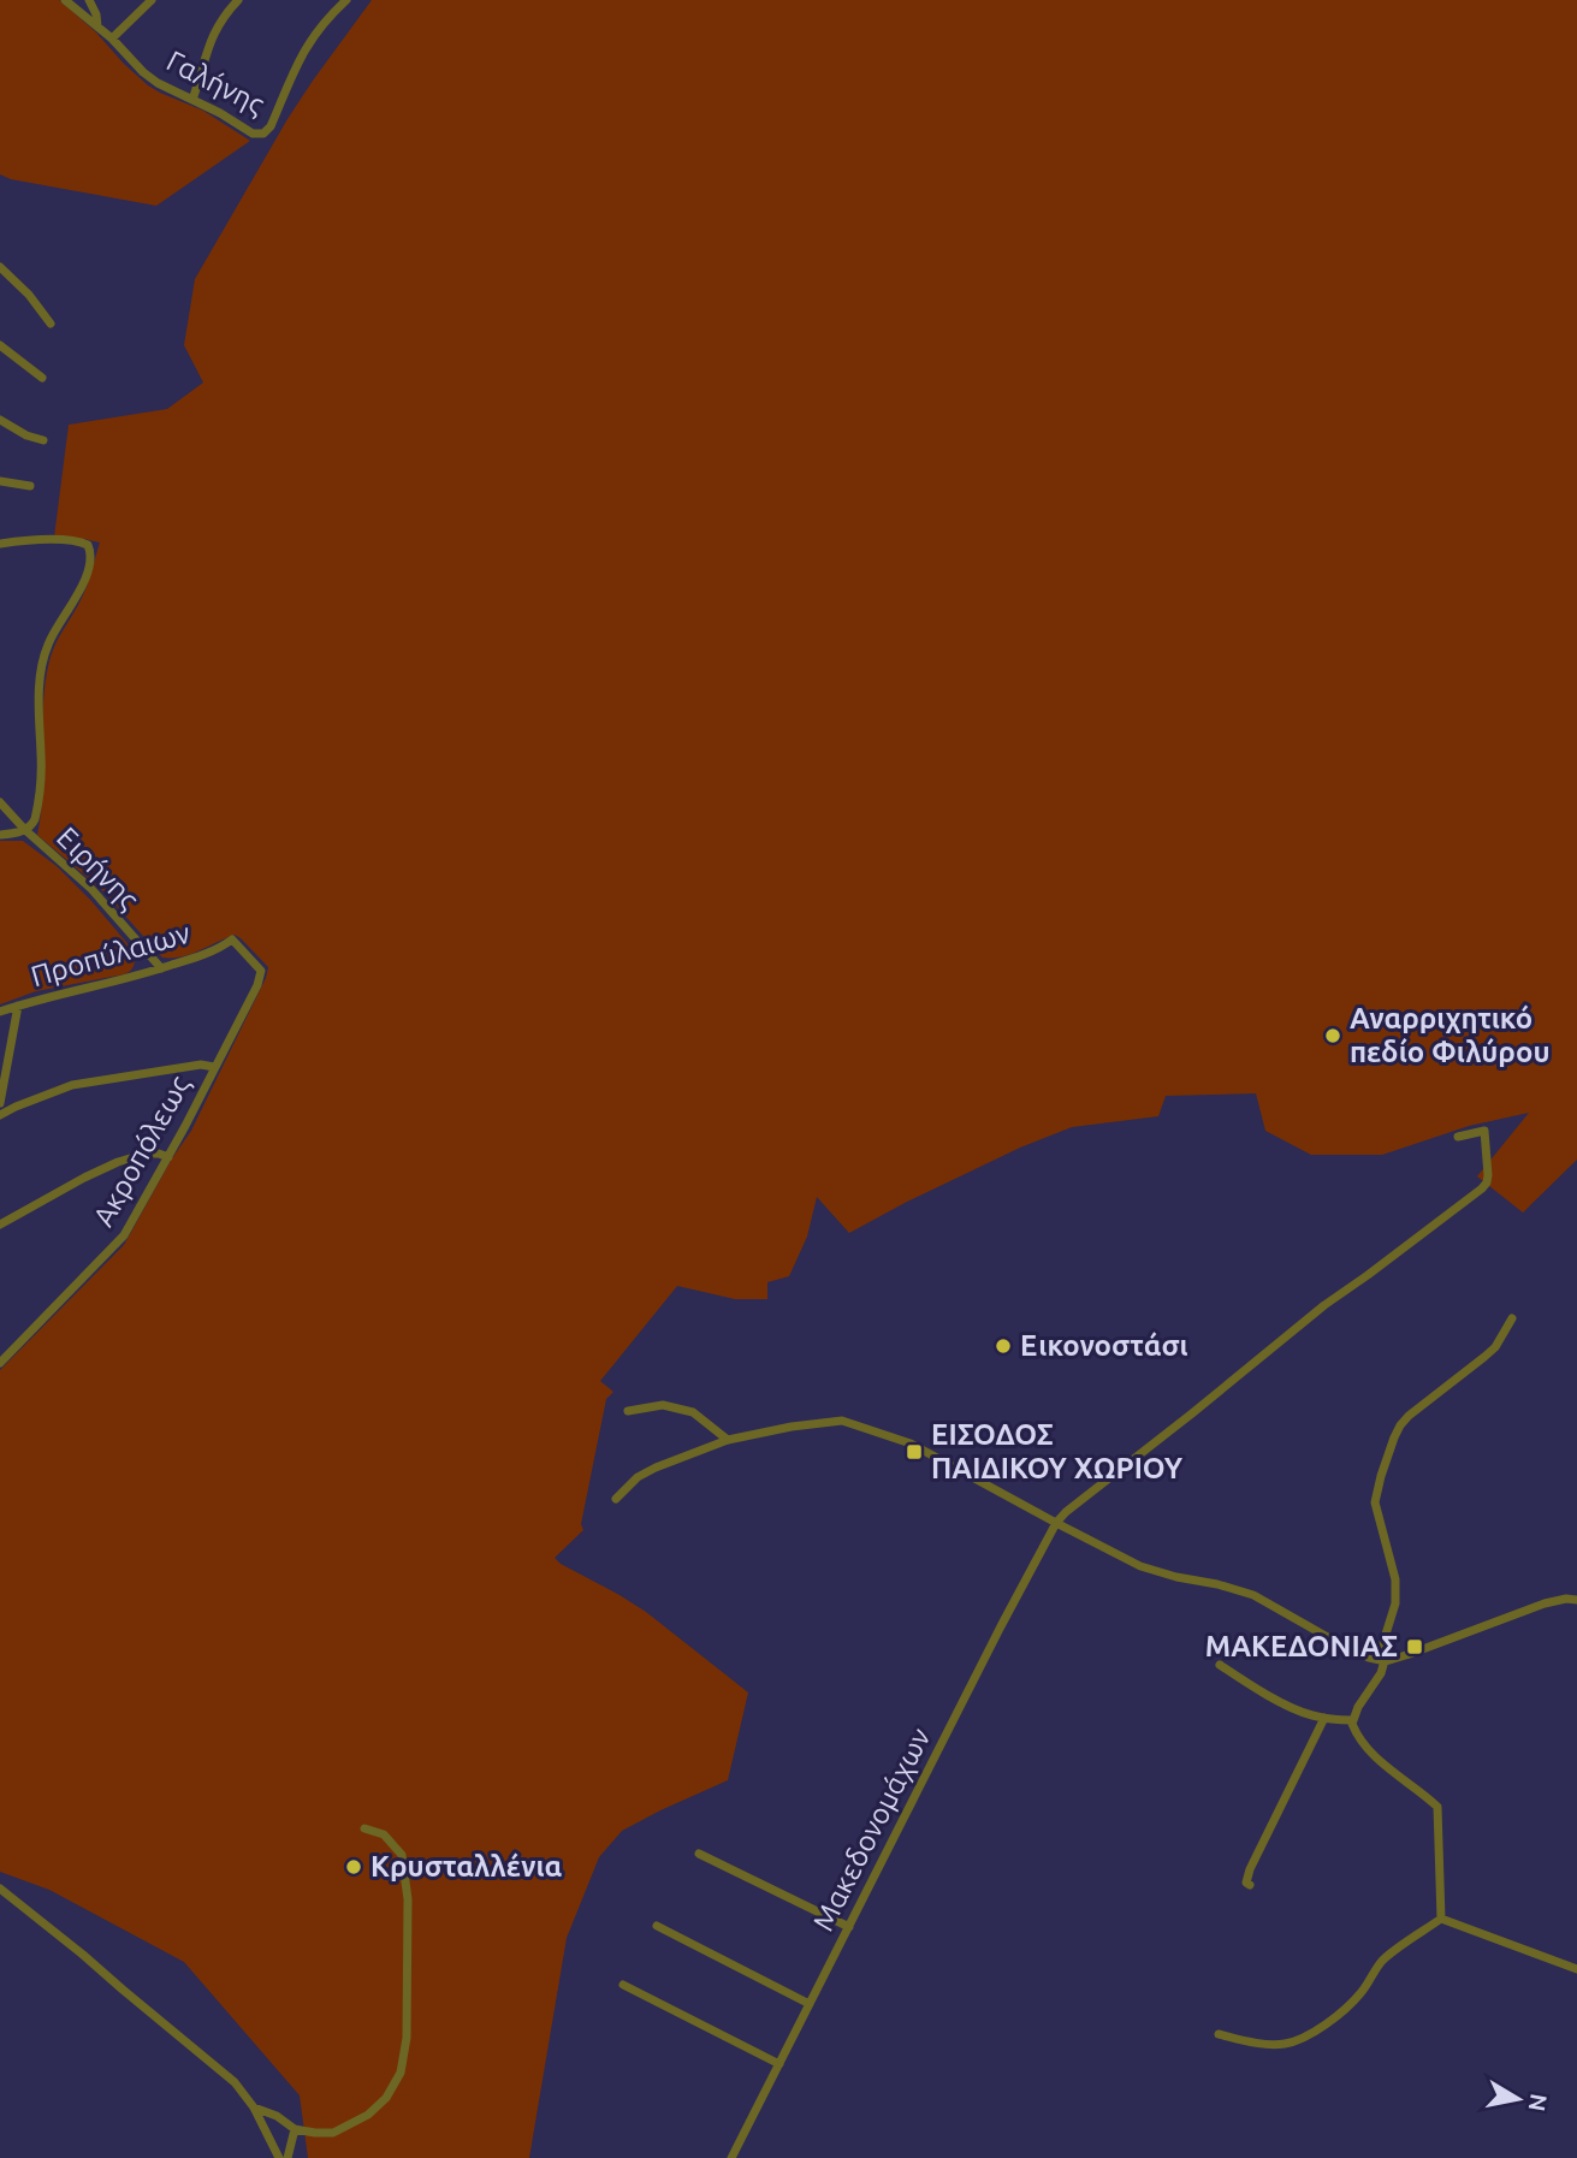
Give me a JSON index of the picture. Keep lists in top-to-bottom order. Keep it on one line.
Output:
{"streets":{"street":["Γαλήνης","Ειρήνης","Προπύλαιων","Ακροπόλεως","Μακεδονομάχων"]},"crossings":[["Ειρήνης","Προπύλαιων"],["Προπύλαιων","Ακροπόλεως"]],"places":{"other":["Αναρριχητικό πεδίο Φιλύρου","Εικονοστάσι","Κρυσταλλένια"],"transit":["ΕΙΣΟΔΟΣ ΠΑΙΔΙΚΟΥ ΧΩΡΙΟΥ","ΜΑΚΕΔΟΝΙΑΣ"]},"north":"right"}
